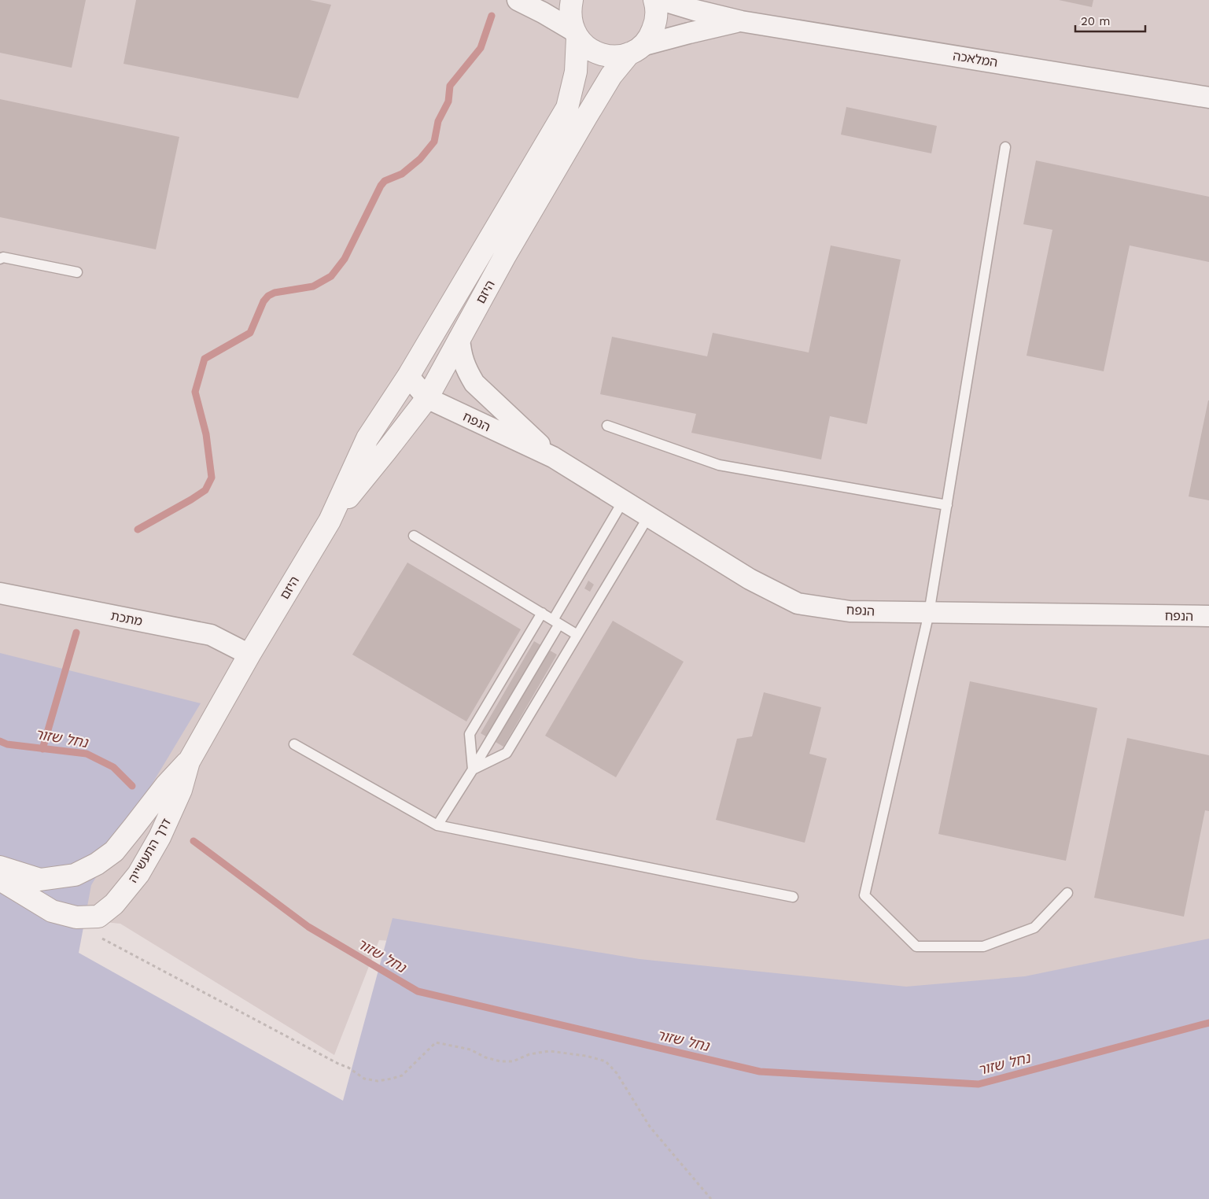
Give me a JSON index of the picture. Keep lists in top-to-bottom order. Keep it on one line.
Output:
{"streets":{"street":["המלאכה","היזם","הנפח","מתכת","דרך התעשייה"]},"crossings":[["המלאכה","היזם"],["היזם","הנפח"],["היזם","מתכת"],["היזם","דרך התעשייה"],["מתכת","דרך התעשייה"]],"water":["נחל שזור"],"scale_bar":"20 m"}
